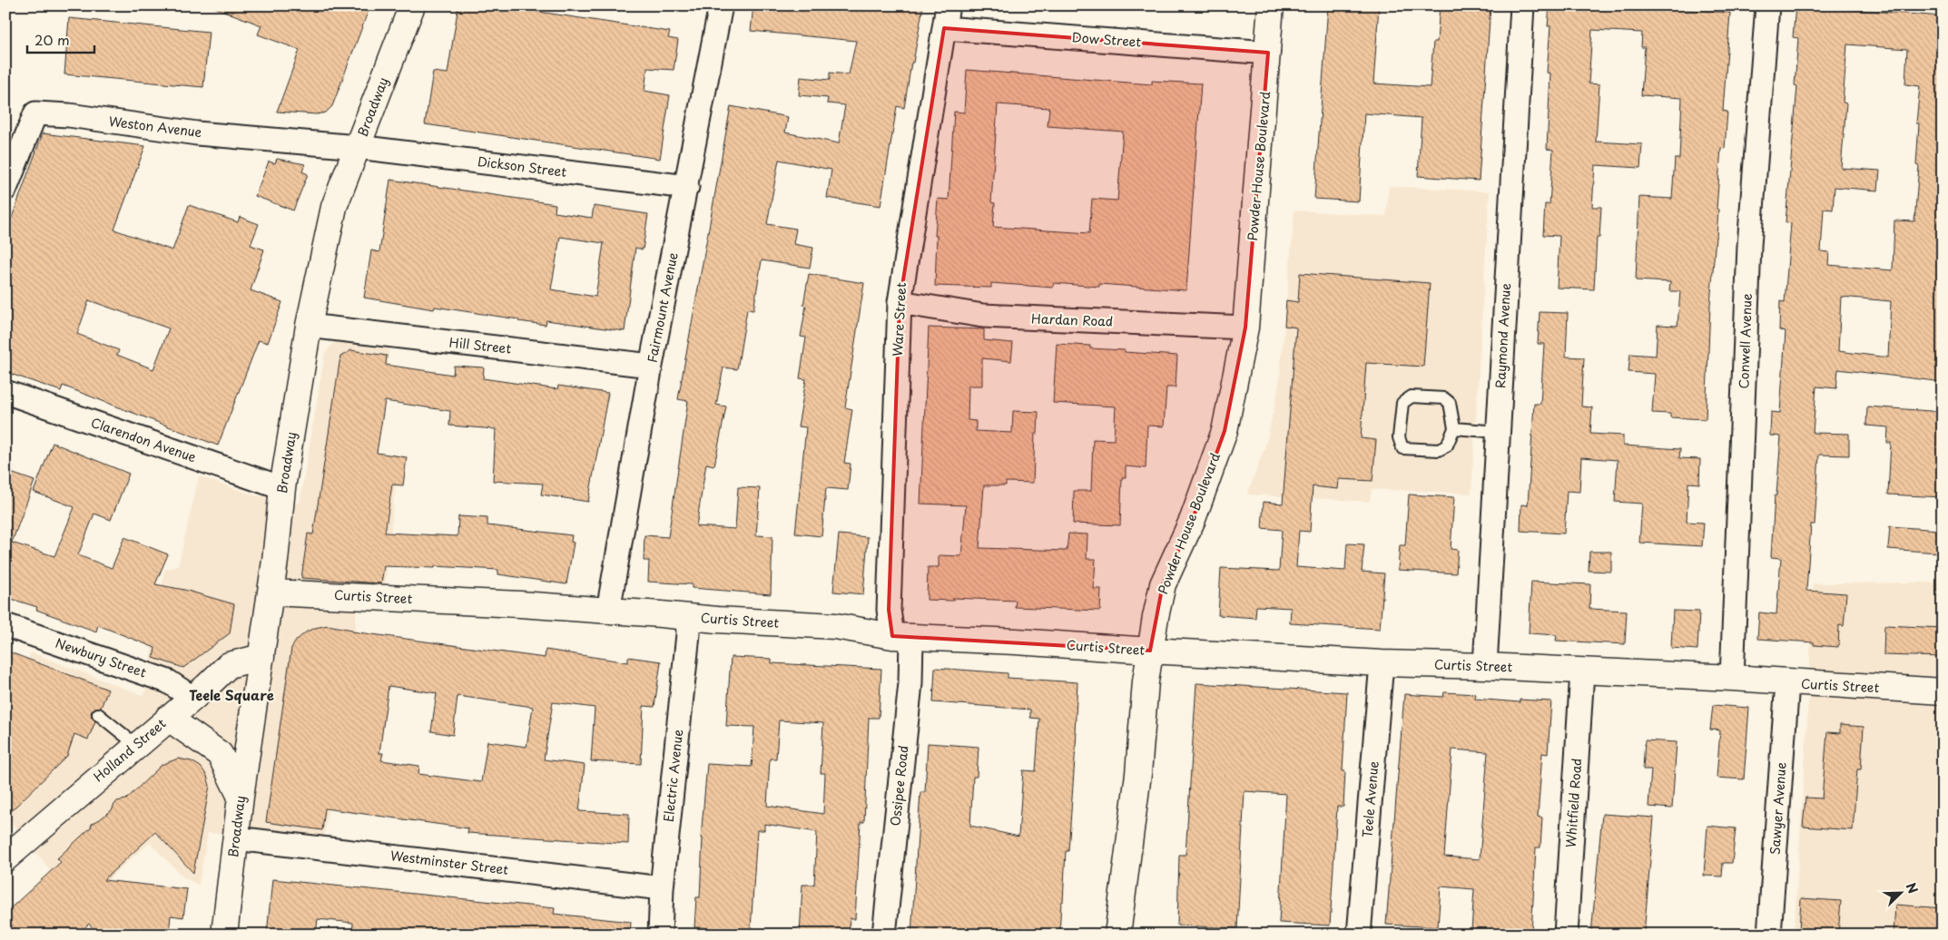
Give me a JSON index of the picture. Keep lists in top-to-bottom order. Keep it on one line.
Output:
{"streets":{"main road":["Broadway","Powder House Boulevard","Curtis Street","Holland Street"],"street":["Dow Street","Weston Avenue","Dickson Street","Fairmount Avenue","Ware Street","Hardan Road","Raymond Avenue","Conwell Avenue","Hill Street","Clarendon Avenue","Newbury Street","Electric Avenue","Ossipee Road","Teele Avenue","Whitfield Road","Sawyer Avenue","Westminster Street"]},"crossings":[["Dow Street","Powder House Boulevard"],["Dow Street","Ware Street"],["Broadway","Weston Avenue"],["Broadway","Dickson Street"],["Broadway","Hill Street"],["Broadway","Clarendon Avenue"],["Broadway","Curtis Street"],["Broadway","Holland Street"],["Broadway","Westminster Street"],["Weston Avenue","Dickson Street"],["Powder House Boulevard","Hardan Road"],["Powder House Boulevard","Curtis Street"],["Dickson Street","Fairmount Avenue"],["Fairmount Avenue","Hill Street"],["Fairmount Avenue","Curtis Street"],["Ware Street","Hardan Road"],["Ware Street","Curtis Street"],["Ware Street","Ossipee Road"],["Raymond Avenue","Curtis Street"],["Conwell Avenue","Curtis Street"],["Curtis Street","Electric Avenue"],["Curtis Street","Ossipee Road"],["Curtis Street","Teele Avenue"],["Curtis Street","Whitfield Road"],["Curtis Street","Sawyer Avenue"],["Newbury Street","Holland Street"],["Electric Avenue","Westminster Street"]],"districts":["Teele Square"],"scale_bar":"20 m","north":"top right"}
